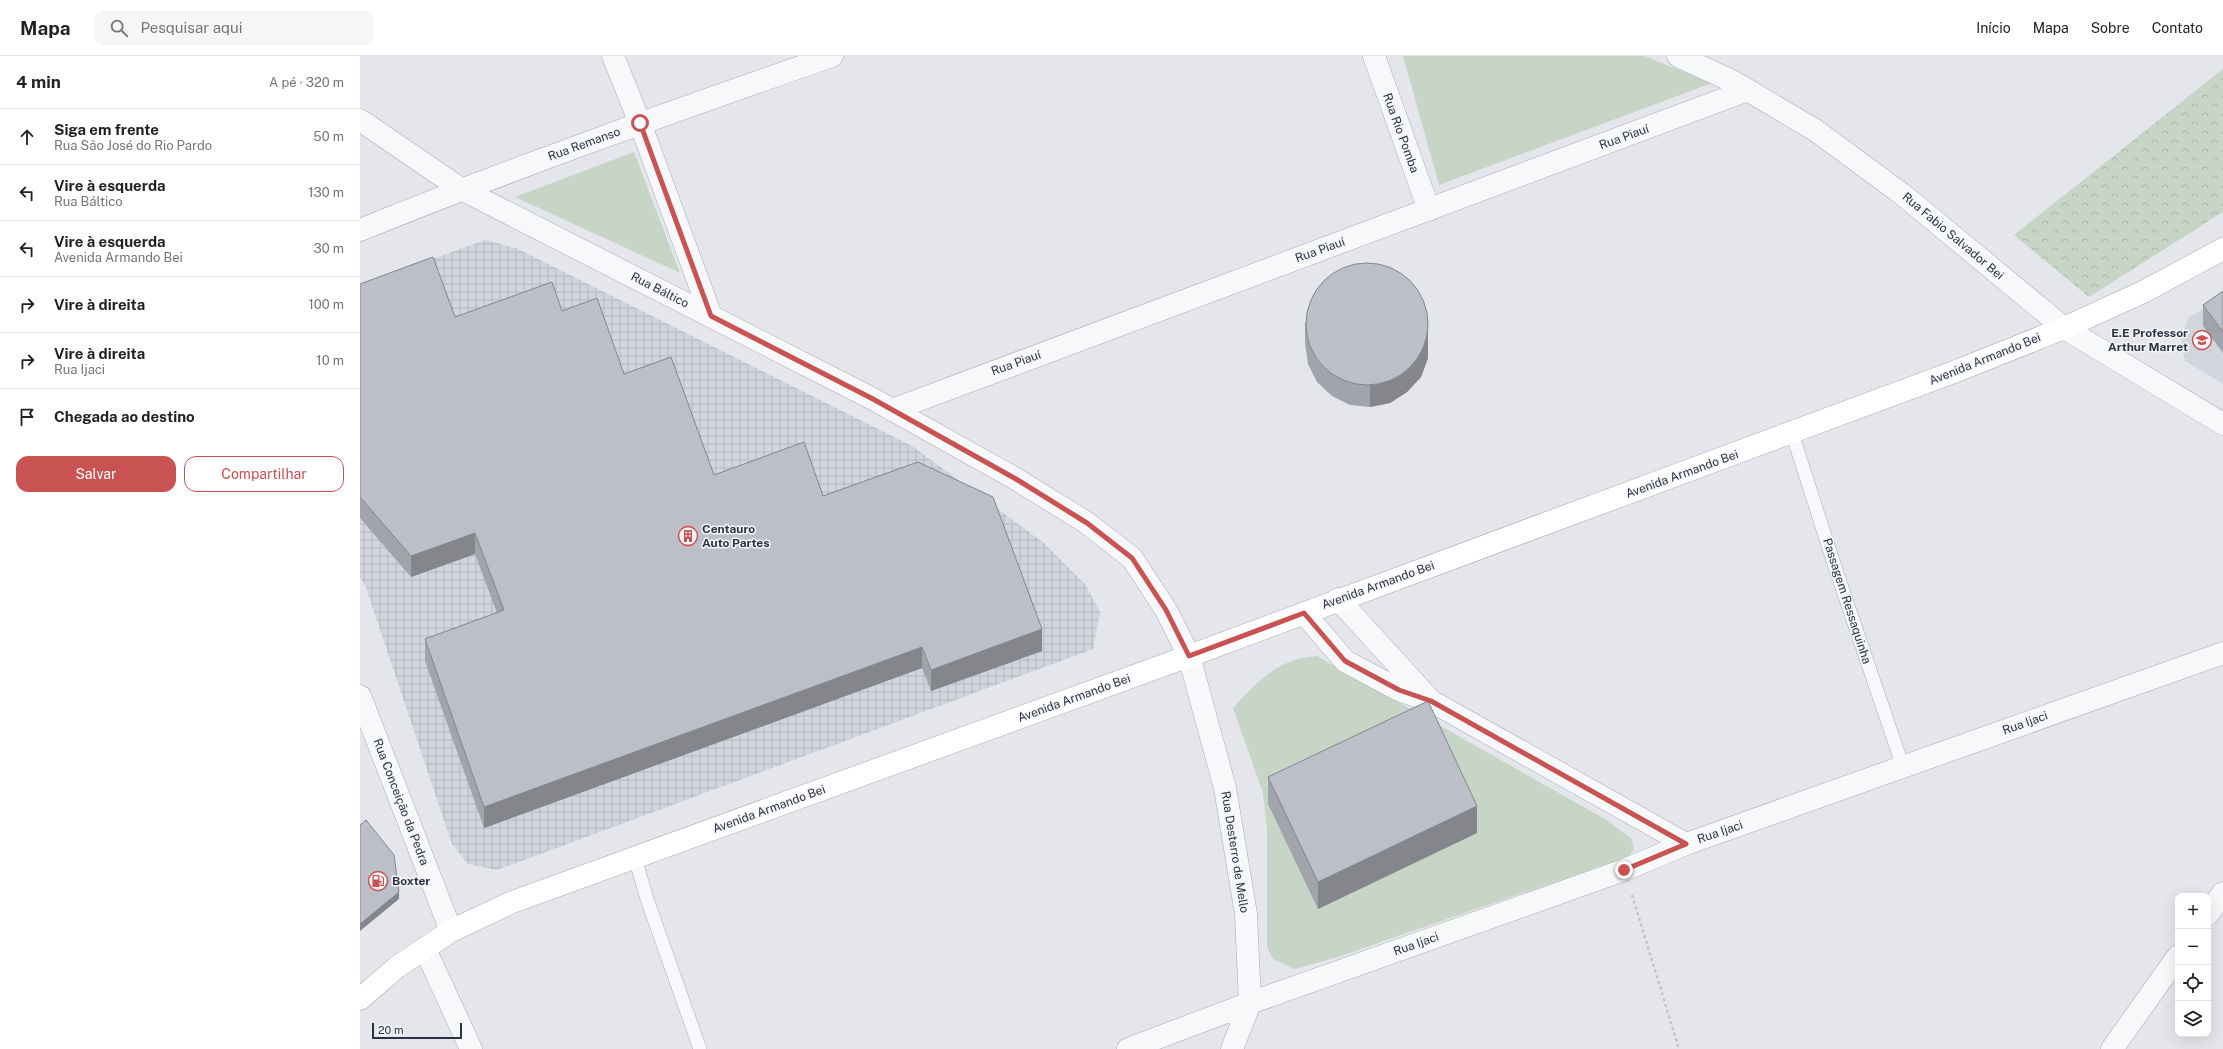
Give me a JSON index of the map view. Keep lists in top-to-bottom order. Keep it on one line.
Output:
{"streets":{"street":["Rua Rio Pomba","Rua Piauí","Rua Remanso","Rua Fabio Salvador Bei","Rua Báltico","Avenida Armando Bei","Rua Ijaci","Rua Conceição da Pedra","Rua Desterro de Mello"],"lane":["Passagem Ressaquinha"]},"crossings":[["Rua Rio Pomba","Rua Piauí"],["Rua Piauí","Rua Fabio Salvador Bei"],["Rua Piauí","Rua Báltico"],["Rua Remanso","Rua Báltico"],["Rua Fabio Salvador Bei","Avenida Armando Bei"],["Rua Báltico","Avenida Armando Bei"],["Rua Báltico","Rua Desterro de Mello"],["Avenida Armando Bei","Passagem Ressaquinha"],["Avenida Armando Bei","Rua Conceição da Pedra"],["Avenida Armando Bei","Rua Desterro de Mello"],["Passagem Ressaquinha","Rua Ijaci"],["Rua Ijaci","Rua Desterro de Mello"]],"places":{"school or university":["E.E Professor Arthur Marret"],"building":["Centauro Auto Partes"],"fuel station":["Boxter"]},"scale_bar":"20 m","page":{"header":"Mapa","search":"Pesquisar aqui","nav":["Início","Mapa","Sobre","Contato"],"heading":["4 min","A pé · 320 m"],"list":[["Siga em frente","Rua São José do Rio Pardo","50 m"],["Vire à esquerda","Rua Báltico","130 m"],["Vire à esquerda","Avenida Armando Bei","30 m"],["Vire à direita","100 m"],["Vire à direita","Rua Ijaci","10 m"],"Chegada ao destino"],"buttons":["Salvar","Compartilhar"],"map_buttons":["+","−"],"scale":"20 m"}}
